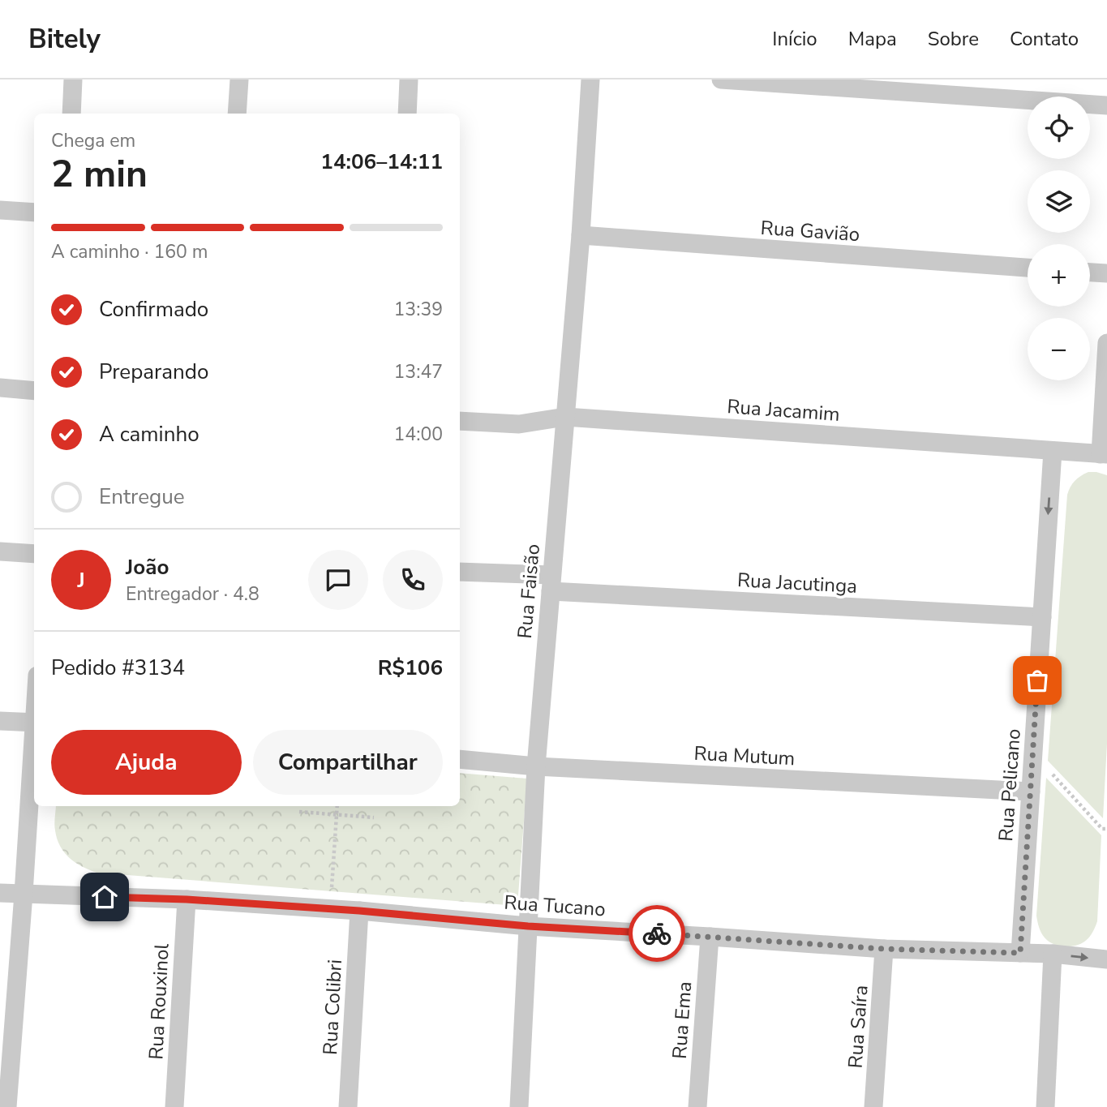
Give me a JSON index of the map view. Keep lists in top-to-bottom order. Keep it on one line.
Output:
{"streets":{"street":["Rua Gavião","Rua Jacamim","Rua Jacutinga","Rua Faisão","Rua Mutum","Rua Pelicano","Rua Tucano","Rua Rouxinol","Rua Colibri","Rua Ema","Rua Saíra"]},"crossings":[["Rua Gavião","Rua Faisão"],["Rua Jacamim","Rua Faisão"],["Rua Jacamim","Rua Pelicano"],["Rua Jacutinga","Rua Faisão"],["Rua Jacutinga","Rua Pelicano"],["Rua Faisão","Rua Mutum"],["Rua Faisão","Rua Tucano"],["Rua Mutum","Rua Pelicano"],["Rua Pelicano","Rua Tucano"],["Rua Tucano","Rua Rouxinol"],["Rua Tucano","Rua Colibri"],["Rua Tucano","Rua Ema"],["Rua Tucano","Rua Saíra"]],"page":{"header":"Bitely","nav":["Início","Mapa","Sobre","Contato"],"map_buttons":["+","−"],"heading":["2 min","Chega em","14:06–14:11"],"panel":["João","Entregador · 4.8","Pedido #3134","R$106"],"bar":"A caminho · 160 m","list":[["Confirmado","13:39"],["Preparando","13:47"],["A caminho","14:00"],"Entregue"],"round":"J","buttons":["Ajuda","Compartilhar"]}}
